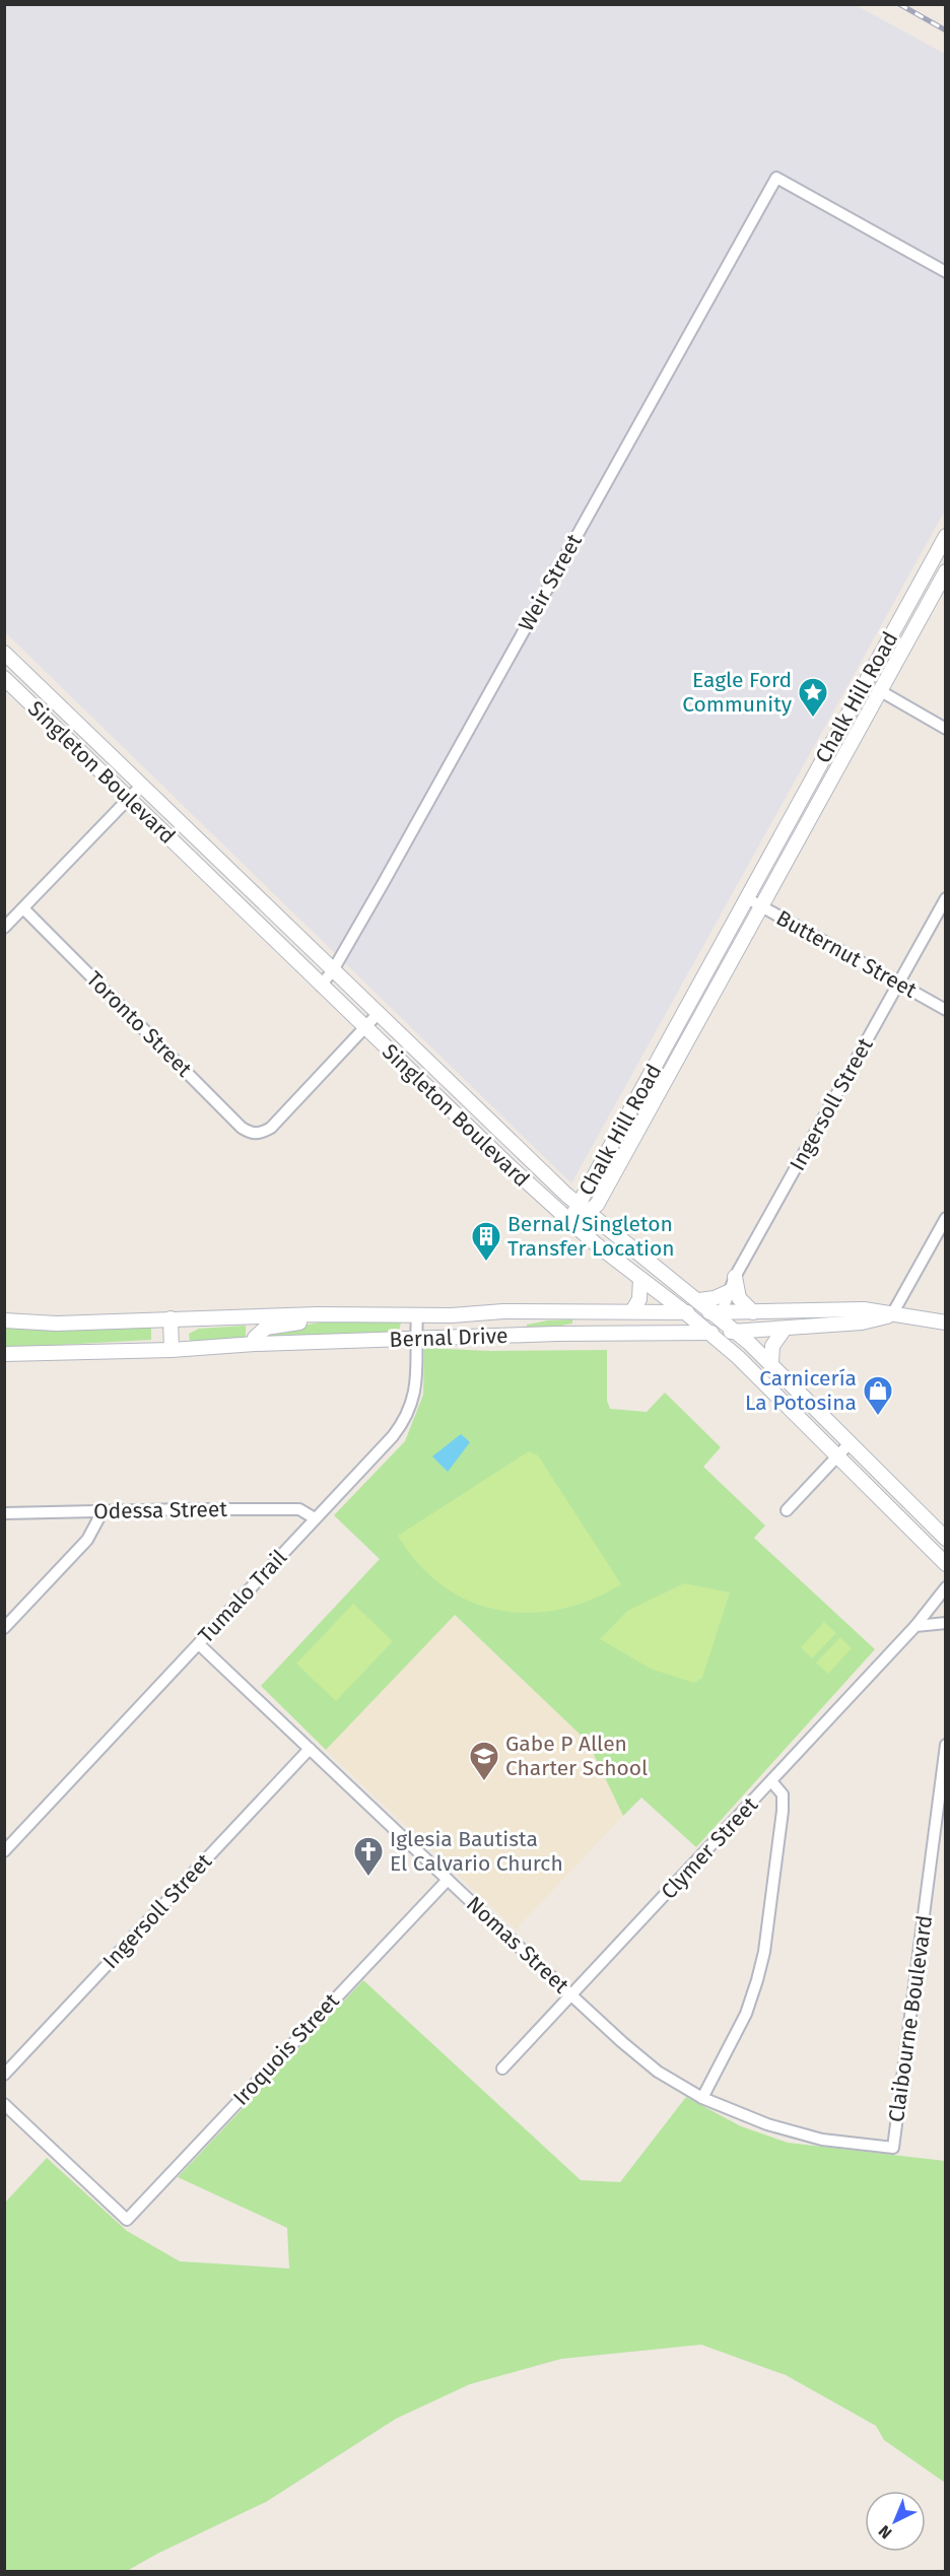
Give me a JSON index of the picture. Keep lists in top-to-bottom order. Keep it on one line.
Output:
{"streets":{"street":["Weir Street","Chalk Hill Road","Singleton Boulevard","Butternut Street","Toronto Street","Ingersoll Street","Bernal Drive","Odessa Street","Tumalo Trail","Clymer Street","Nomas Street","Claibourne Boulevard","Iroquois Street"]},"crossings":[["Weir Street","Singleton Boulevard"],["Chalk Hill Road","Singleton Boulevard"],["Chalk Hill Road","Butternut Street"],["Singleton Boulevard","Toronto Street"],["Singleton Boulevard","Ingersoll Street"],["Singleton Boulevard","Bernal Drive"],["Butternut Street","Ingersoll Street"],["Ingersoll Street","Bernal Drive"],["Ingersoll Street","Nomas Street"],["Bernal Drive","Tumalo Trail"],["Odessa Street","Tumalo Trail"],["Tumalo Trail","Nomas Street"],["Clymer Street","Nomas Street"],["Nomas Street","Claibourne Boulevard"],["Nomas Street","Iroquois Street"]],"places":{"place":["Eagle Ford Community"],"building":["Bernal/Singleton Transfer Location"],"shop":["Carnicería La Potosina"],"school or university":["Gabe P Allen Charter School"],"church":["Iglesia Bautista El Calvario Church"]},"north":"bottom left"}
